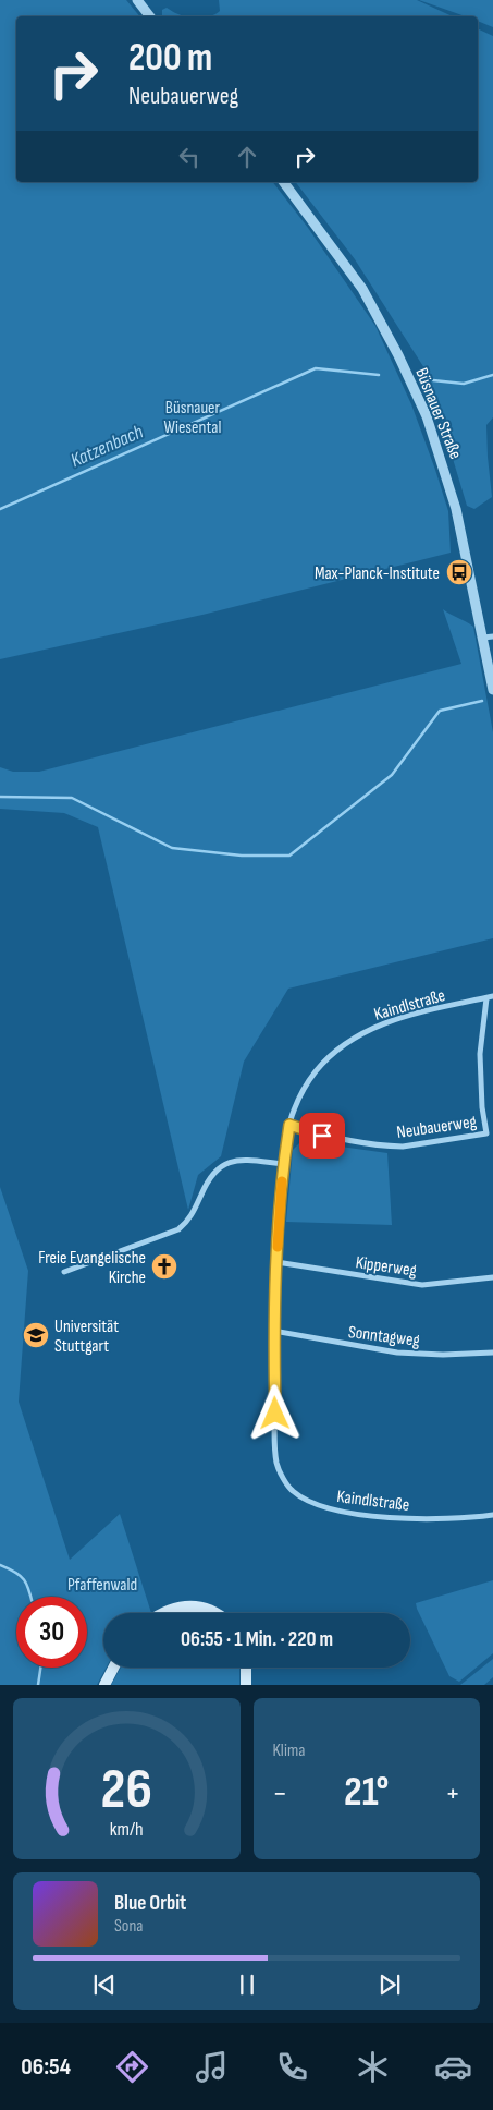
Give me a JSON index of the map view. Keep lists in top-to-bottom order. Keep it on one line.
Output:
{"streets":{"street":["Büsnauer Straße","Kaindlstraße","Neubauerweg","Kipperweg","Sonntagweg"]},"crossings":[["Kaindlstraße","Neubauerweg"],["Kaindlstraße","Kipperweg"],["Kaindlstraße","Sonntagweg"]],"water":["Katzenbach"],"parks":["Büsnauer Wiesental","Pfaffenwald"],"places":{"bus stop":["Max-Planck-Institute"],"church":["Freie Evangelische Kirche"],"school or university":["Universität Stuttgart"]},"page":{"turn":["200 m","Neubauerweg"],"limit":"30","trip":"06:55 · 1 Min. · 220 m","tile":"Klima","heat":["−","21°","+"],"song":["Blue Orbit","Sona"],"tabs":"06:54","gauge":["26","km/h"]}}
